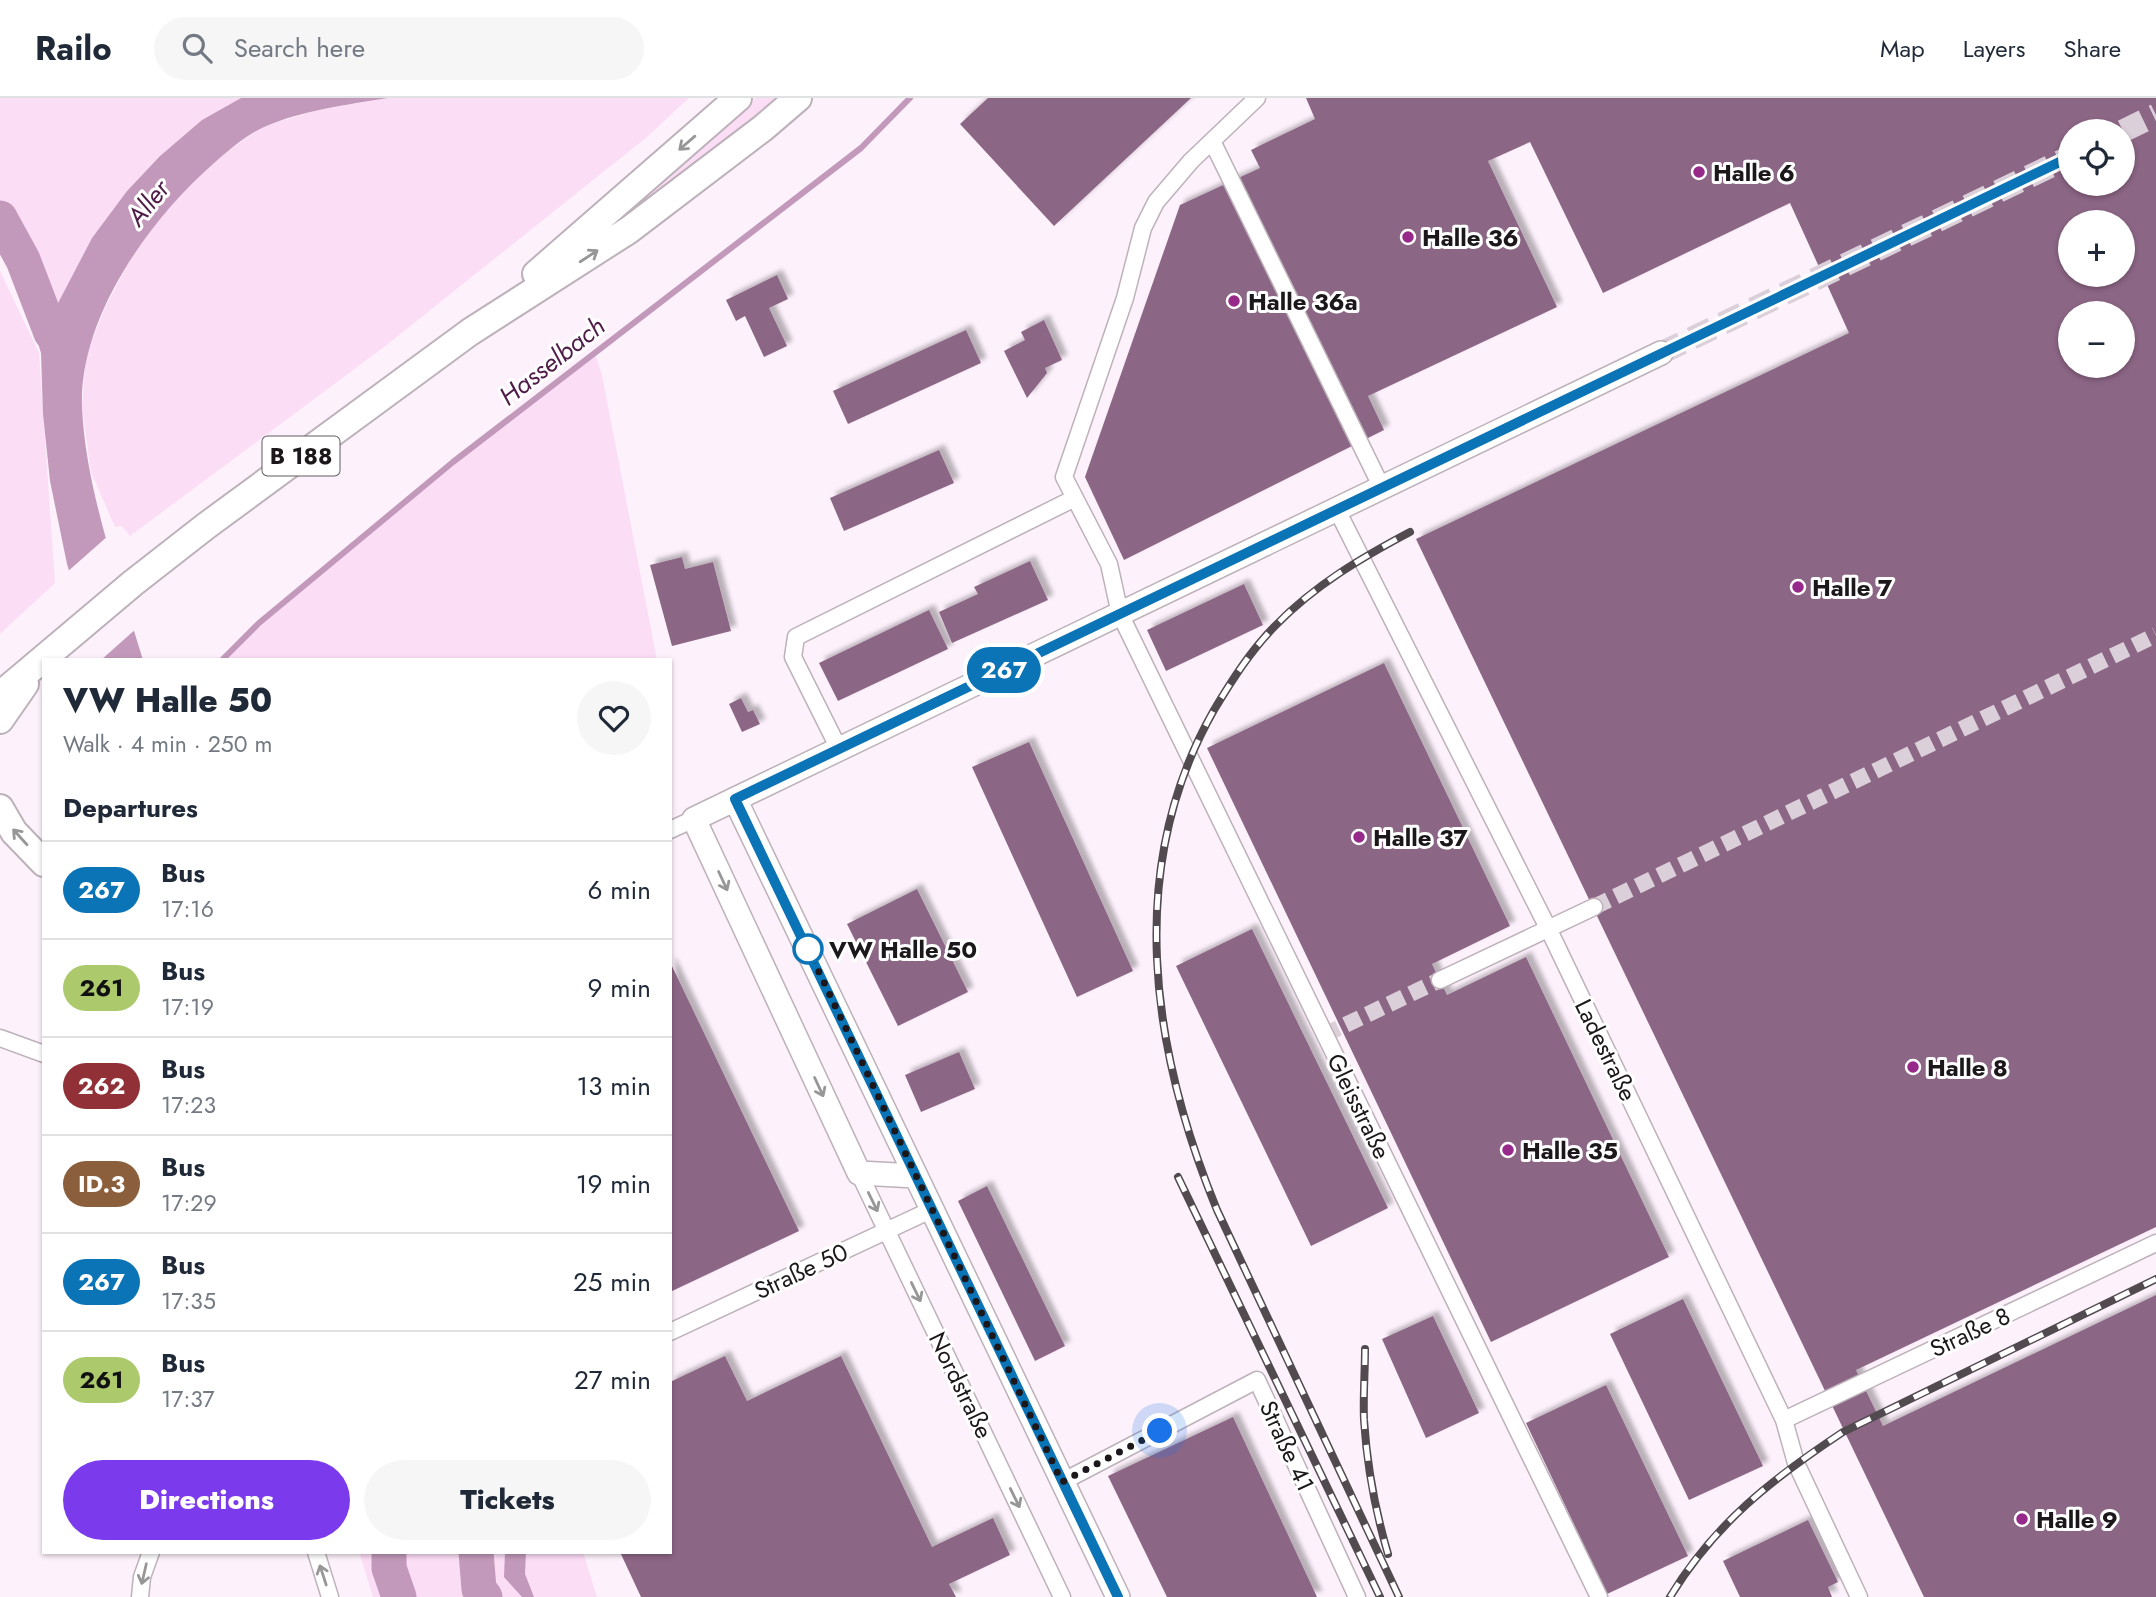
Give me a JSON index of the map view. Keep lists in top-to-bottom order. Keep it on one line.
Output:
{"streets":{"main road":["B 188"],"street":["Ladestraße","Gleisstraße","Straße 50","Straße 8","Nordstraße","Straße 41"]},"crossings":[["Ladestraße","Straße 8"],["Straße 50","Nordstraße"],["Nordstraße","Straße 41"]],"water":["Aller","Hasselbach"],"places":["Halle 6","Halle 36","Halle 36a","Halle 7","Halle 37","VW Halle 50","Halle 8","Halle 35","Halle 9"],"lines":["bus line 267"],"page":{"header":"Railo","search":"Search here","nav":["Map","Layers","Share"],"on_map":"267","map_buttons":["+","−"],"heading":[["VW Halle 50","Walk · 4 min · 250 m"],"Departures"],"list":[{"mark":"267","name":"Bus","note":"17:16","value":"6 min"},{"mark":"261","name":"Bus","note":"17:19","value":"9 min"},{"mark":"262","name":"Bus","note":"17:23","value":"13 min"},{"mark":"ID.3","name":"Bus","note":"17:29","value":"19 min"},{"mark":"267","name":"Bus","note":"17:35","value":"25 min"},{"mark":"261","name":"Bus","note":"17:37","value":"27 min"}],"buttons":["Directions","Tickets"]}}
